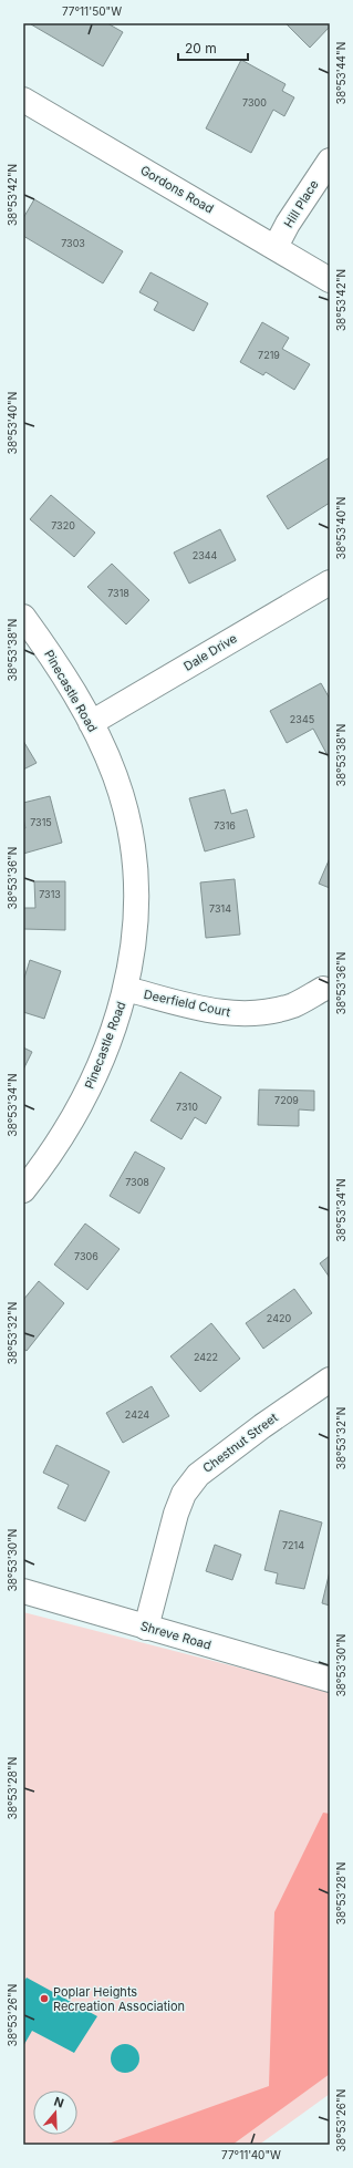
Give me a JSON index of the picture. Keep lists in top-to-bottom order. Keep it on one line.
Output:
{"streets":{"street":["Gordons Road","Hill Place","Dale Drive","Pinecastle Road","Deerfield Court","Chestnut Street","Shreve Road"]},"crossings":[["Gordons Road","Hill Place"],["Dale Drive","Pinecastle Road"],["Pinecastle Road","Deerfield Court"],["Chestnut Street","Shreve Road"]],"places":["Poplar Heights Recreation Association"],"house_numbers":["7300","7303","7219","7320","2344","7318","2345","7315","7316","7313","7314","7209","7310","7308","7306","2420","2422","2424","7214"],"scale_bar":"20 m","north":"top","coordinates":["77°11'50\"W","38°53'44\"N","38°53'42\"N","38°53'40\"N","38°53'38\"N","38°53'36\"N","38°53'34\"N","38°53'32\"N","38°53'30\"N","38°53'28\"N","38°53'26\"N","77°11'40\"W"]}
